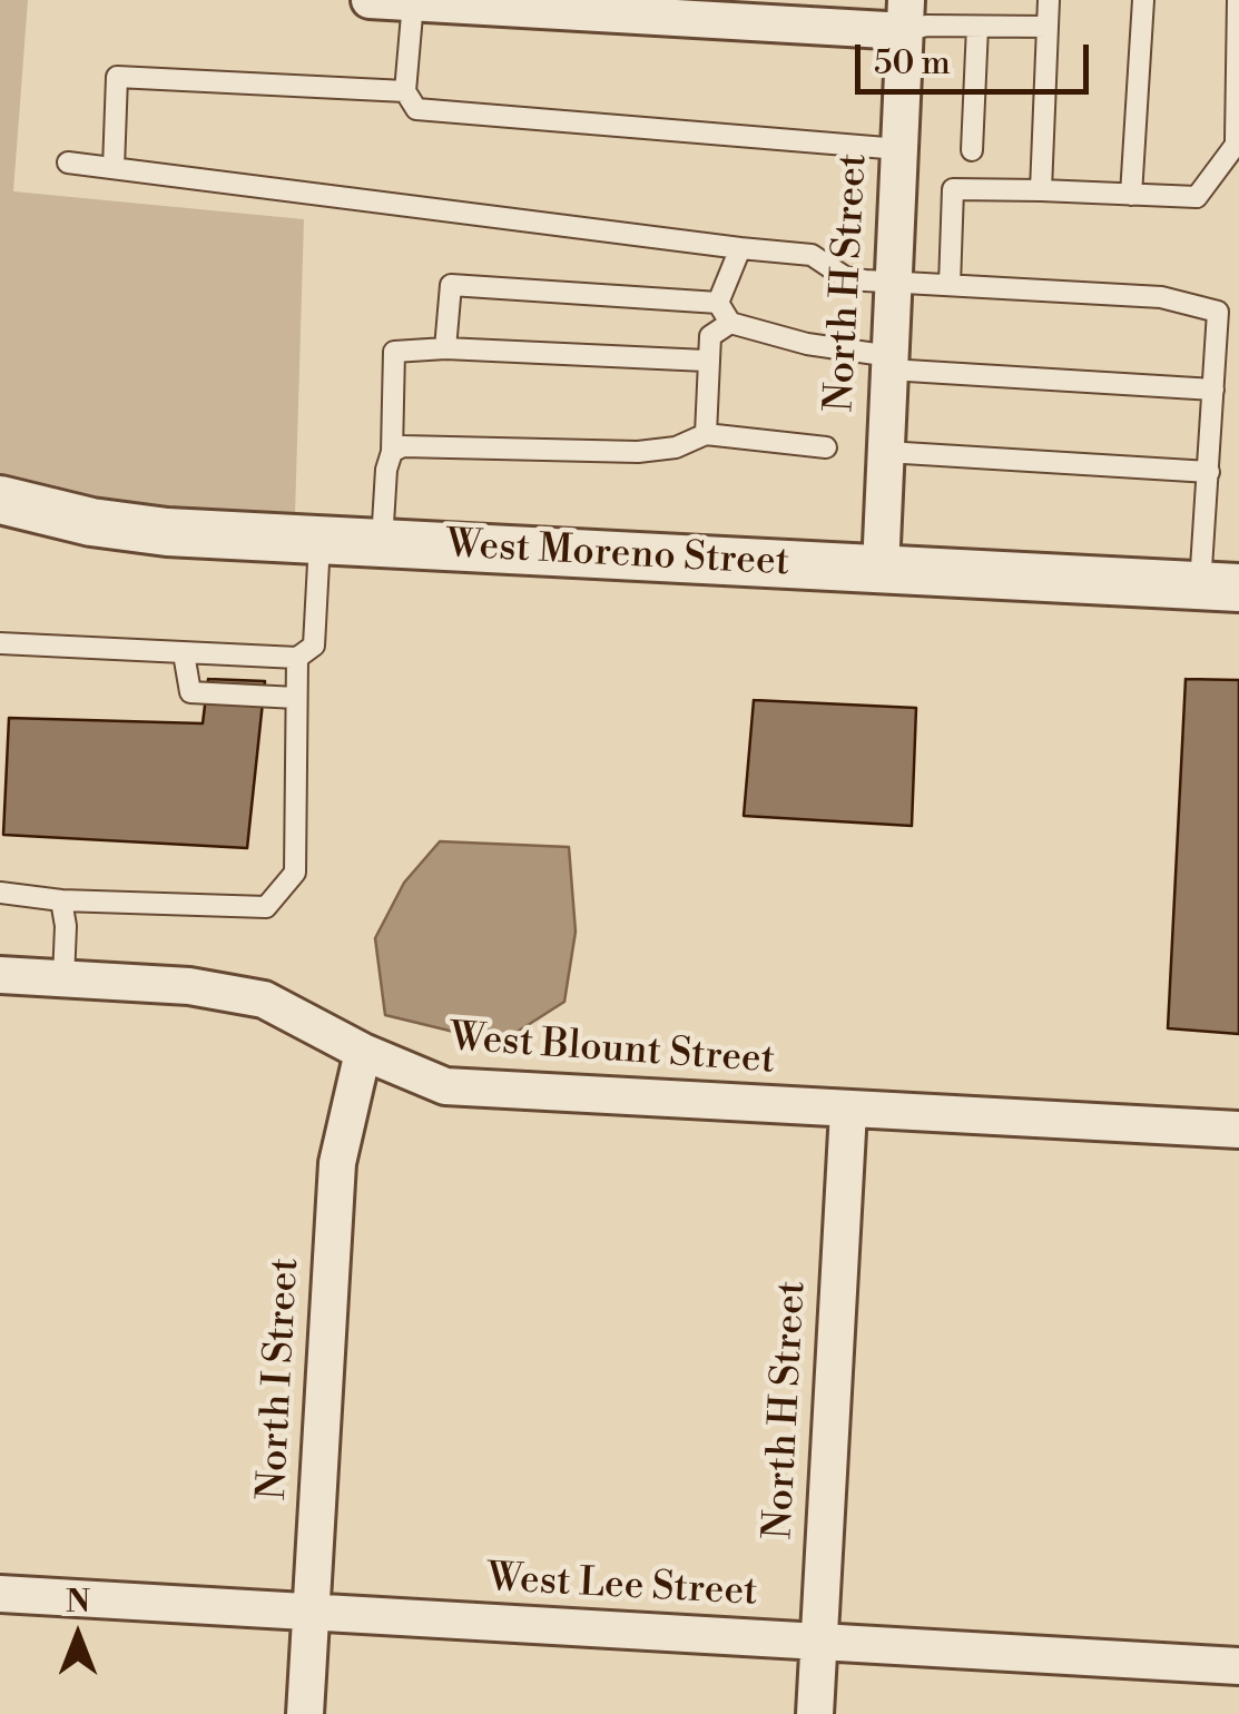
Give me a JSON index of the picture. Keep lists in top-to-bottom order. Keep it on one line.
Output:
{"streets":{"street":["North H Street","West Moreno Street","West Blount Street","North I Street","West Lee Street"]},"crossings":[["North H Street","West Moreno Street"],["North H Street","West Blount Street"],["North H Street","West Lee Street"],["West Blount Street","North I Street"],["North I Street","West Lee Street"]],"scale_bar":"50 m","north":"top"}
